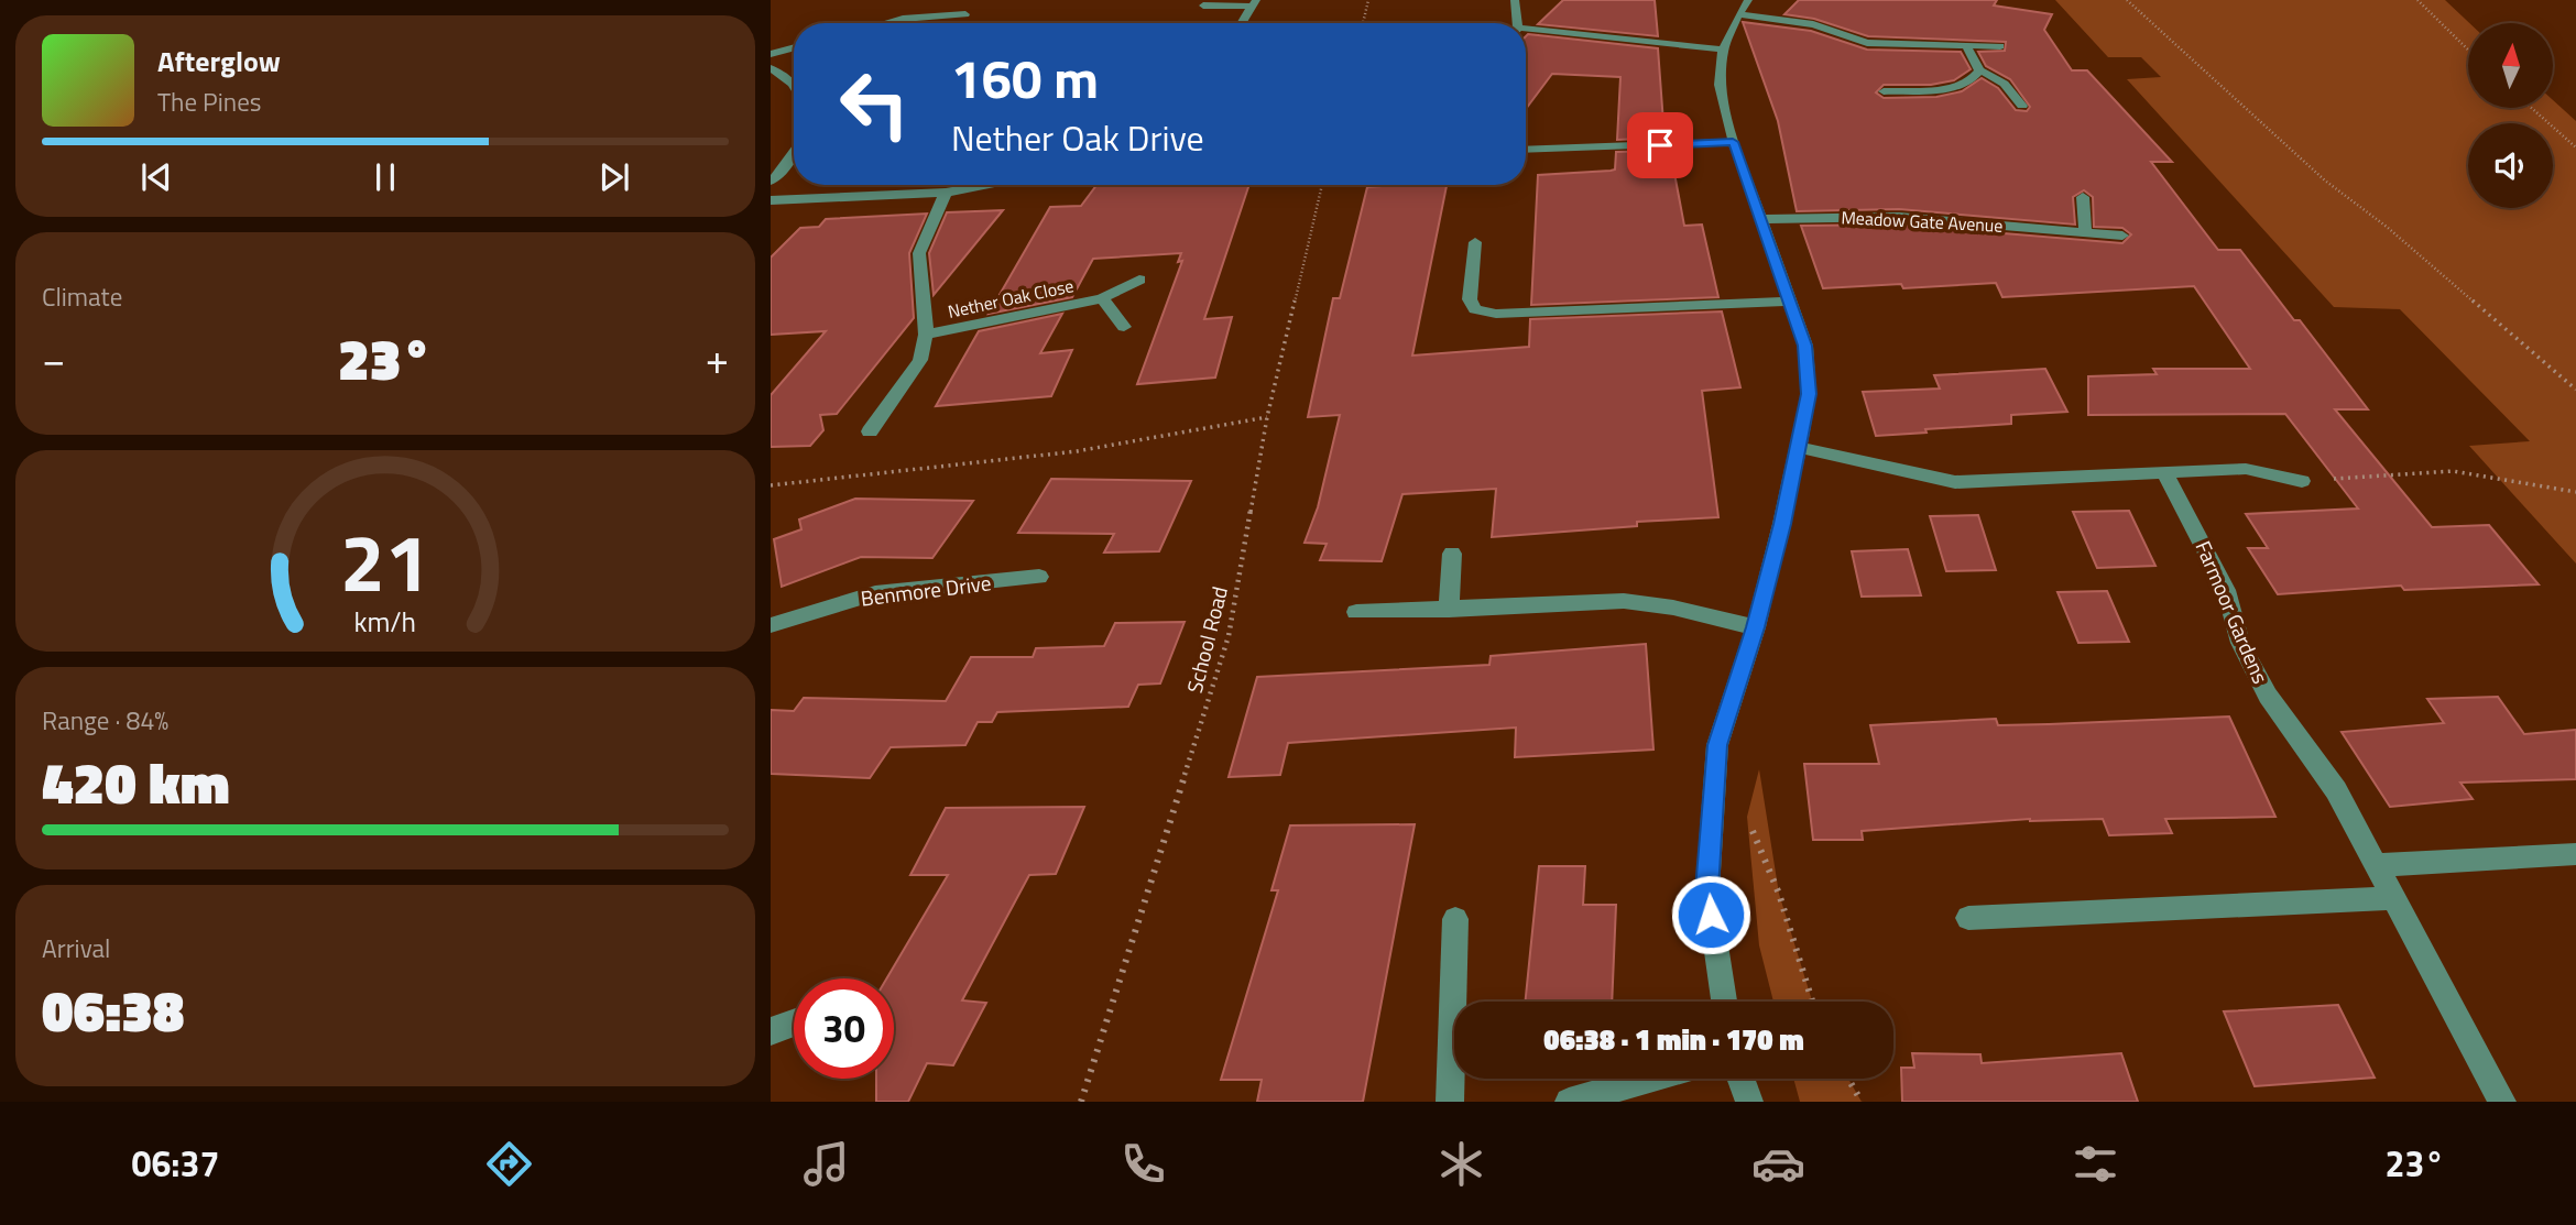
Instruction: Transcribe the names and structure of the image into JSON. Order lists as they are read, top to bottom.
{
  "streets": {
    "street": [
      "Meadow Gate Avenue",
      "Nether Oak Close",
      "Benmore Drive",
      "Farmoor Gardens"
    ],
    "path": ["School Road"]
  },
  "north": "top",
  "page": {
    "turn": ["160 m", "Nether Oak Drive"],
    "song": ["Afterglow", "The Pines"],
    "tile": [
      "Climate",
      ["Range · 84%", "420 km"],
      ["Arrival", "06:38"]
    ],
    "heat": ["−", "23°", "+"],
    "limit": "30",
    "trip": "06:38 · 1 min · 170 m",
    "tabs": ["06:37", "23°"],
    "gauge": ["21", "km/h"]
  }
}
